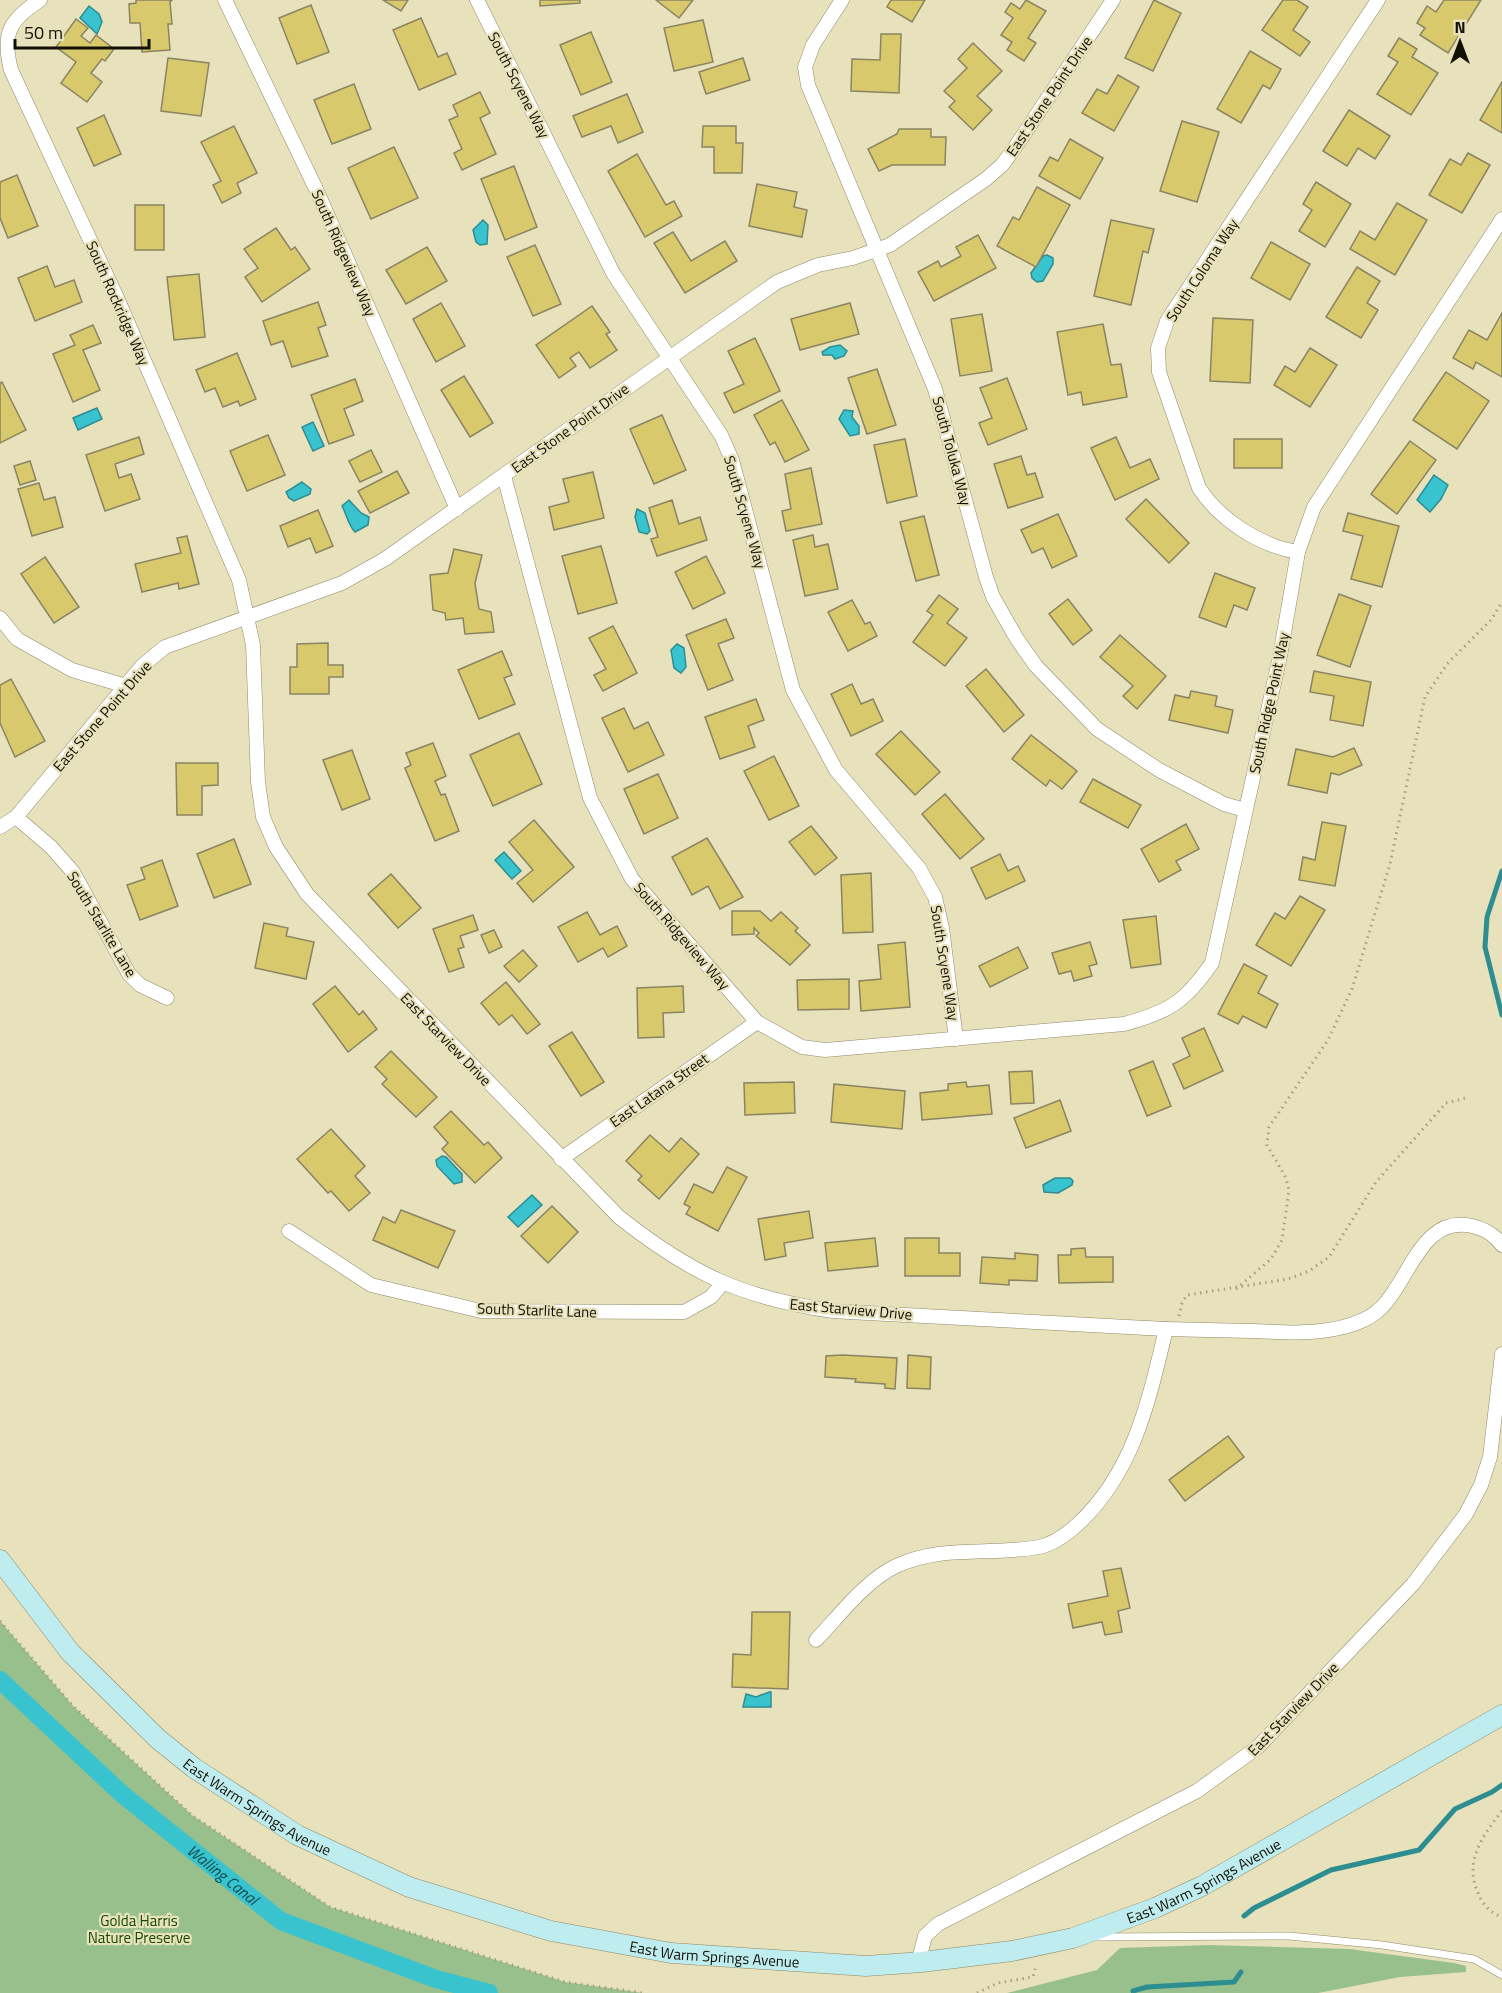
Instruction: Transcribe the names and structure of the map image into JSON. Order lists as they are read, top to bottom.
{
  "streets": {
    "street": [
      "South Scyene Way",
      "East Stone Point Drive",
      "South Ridgeview Way",
      "South Coloma Way",
      "South Rockridge Way",
      "South Toluka Way",
      "South Ridge Point Way",
      "South Starlite Lane",
      "East Starview Drive",
      "East Latana Street",
      "East Warm Springs Avenue"
    ]
  },
  "crossings": [
    ["South Scyene Way", "East Stone Point Drive"],
    ["South Scyene Way", "South Ridgeview Way"],
    ["South Scyene Way", "South Ridge Point Way"],
    ["East Stone Point Drive", "South Ridgeview Way"],
    ["East Stone Point Drive", "South Rockridge Way"],
    ["East Stone Point Drive", "South Toluka Way"],
    ["East Stone Point Drive", "South Starlite Lane"],
    ["East Stone Point Drive", "East Starview Drive"],
    ["South Ridgeview Way", "South Ridge Point Way"],
    ["South Ridgeview Way", "East Latana Street"],
    ["South Coloma Way", "South Ridge Point Way"],
    ["South Rockridge Way", "East Starview Drive"],
    ["South Toluka Way", "South Ridge Point Way"],
    ["South Starlite Lane", "East Starview Drive"],
    ["East Starview Drive", "East Latana Street"],
    ["East Starview Drive", "East Warm Springs Avenue"]
  ],
  "water": ["Walling Canal"],
  "parks": ["Golda Harris Nature Preserve"],
  "scale_bar": "50 m",
  "north": "top"
}
